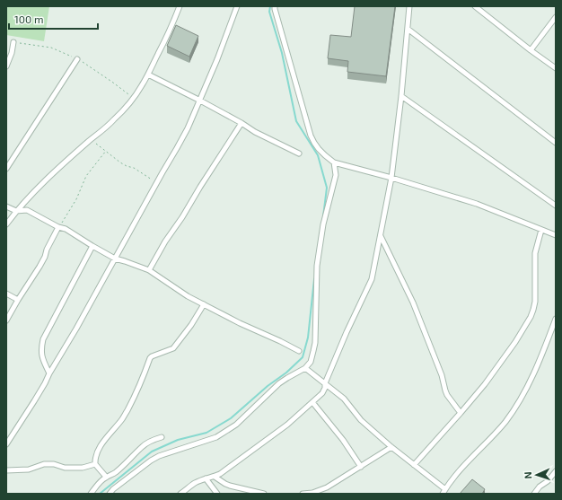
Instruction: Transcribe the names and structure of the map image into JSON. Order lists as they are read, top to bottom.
{
  "scale_bar": "100 m",
  "north": "left"
}
